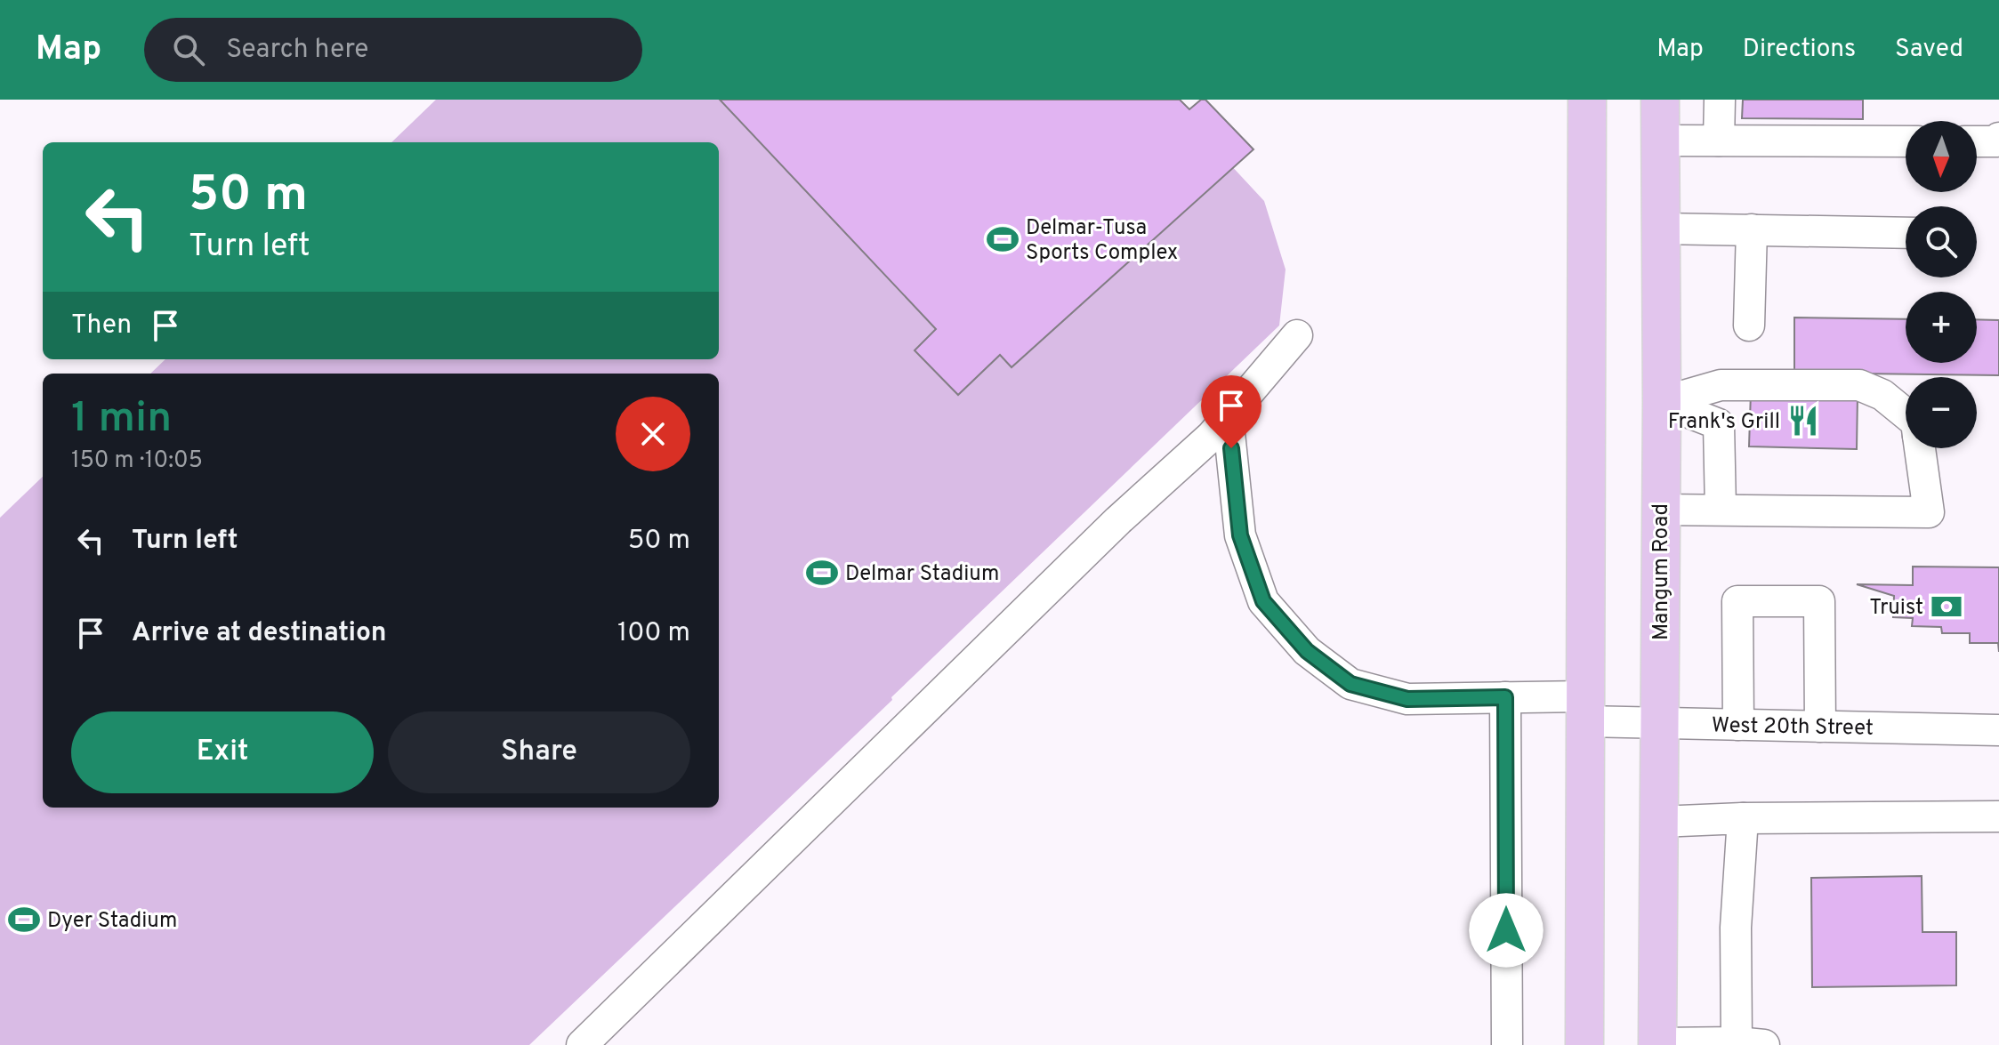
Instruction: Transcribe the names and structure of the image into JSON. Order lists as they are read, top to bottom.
{
  "streets": {
    "main road": ["Mangum Road"],
    "street": ["West 20th Street"]
  },
  "crossings": [
    ["Mangum Road", "West 20th Street"]
  ],
  "places": {
    "sports": ["Delmar-Tusa Sports Complex", "Delmar Stadium", "Dyer Stadium"],
    "restaurant": ["Frank's Grill"],
    "bank": ["Truist"]
  },
  "north": "bottom",
  "page": {
    "header": "Map",
    "search": "Search here",
    "nav": ["Map", "Directions", "Saved"],
    "map_buttons": ["+", "−"],
    "turn": ["50 m", "Turn left"],
    "then": "Then",
    "heading": ["1 min", "150 m · 10:05"],
    "list": [
      {
        "name": "Turn left",
        "value": "50 m"
      },
      {
        "name": "Arrive at destination",
        "value": "100 m"
      }
    ],
    "buttons": ["Exit", "Share"]
  }
}
